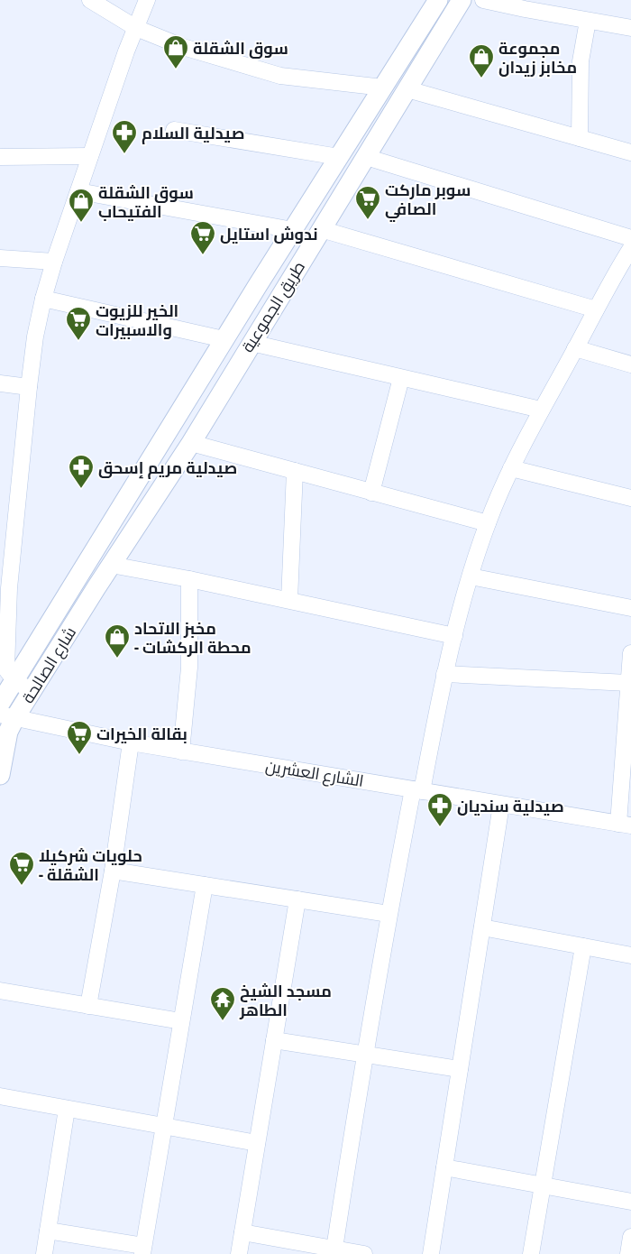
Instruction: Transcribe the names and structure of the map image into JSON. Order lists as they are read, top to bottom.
{
  "streets": {
    "main road": ["طريق الجموعية", "شارع الصالحة"],
    "street": ["الشارع العشرين"]
  },
  "crossings": [
    ["طريق الجموعية", "شارع الصالحة"],
    ["شارع الصالحة", "الشارع العشرين"]
  ],
  "places": {
    "shop": [
      "سوق الشقلة",
      "مجموعة مخابز زيدان",
      "سوق الشقلة الفتيحاب",
      "مخبز الاتحاد - محطة الركشات"
    ],
    "pharmacy": ["صيدلية السلام", "صيدلية مريم إسحق", "صيدلية سنديان"],
    "supermarket": [
      "سوبر ماركت الصافي",
      "ندوش استايل",
      "الخير للزيوت والاسبيرات",
      "بقالة الخيرات",
      "حلويات شركيلا - الشقلة"
    ],
    "temple": ["مسجد الشيخ الطاهر"]
  }
}
